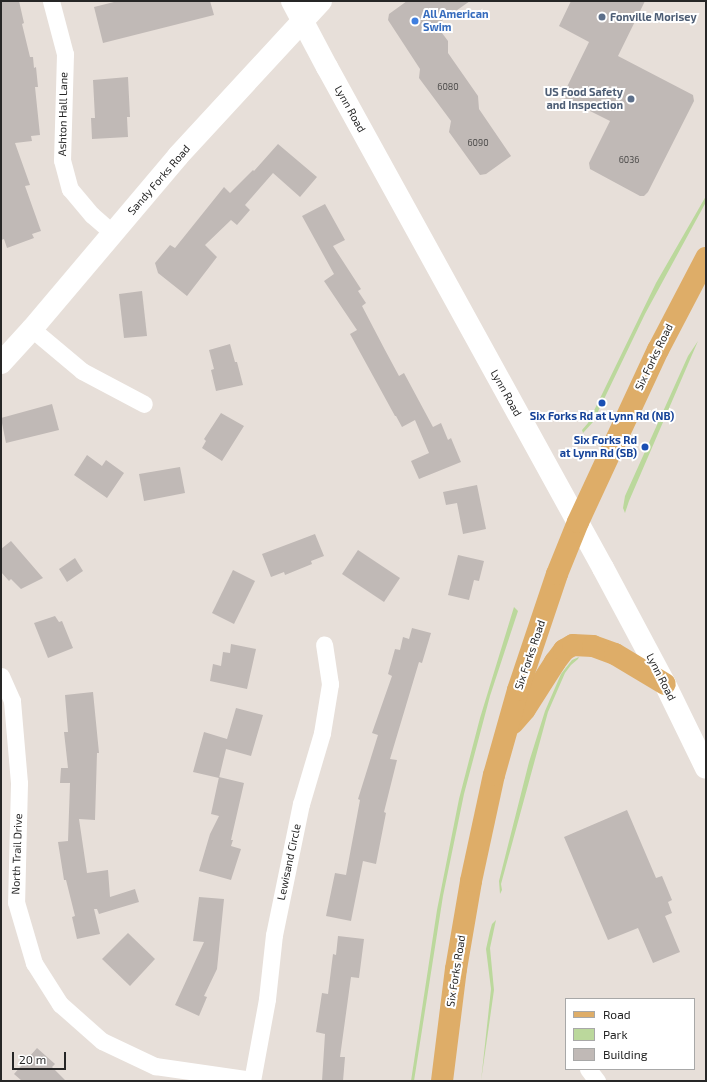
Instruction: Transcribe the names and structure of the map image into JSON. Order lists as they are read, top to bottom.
{
  "streets": {
    "main road": ["Lynn Road", "Sandy Forks Road", "Six Forks Road"],
    "street": ["Ashton Hall Lane", "North Trail Drive", "Lewisand Circle"]
  },
  "crossings": [
    ["Lynn Road", "Sandy Forks Road"],
    ["Lynn Road", "Six Forks Road"],
    ["Ashton Hall Lane", "Sandy Forks Road"],
    ["North Trail Drive", "Lewisand Circle"]
  ],
  "places": [
    "Fonville Morisey",
    "All American Swim",
    "US Food Safety and Inspection",
    "Six Forks Rd at Lynn Rd (NB)",
    "Six Forks Rd at Lynn Rd (SB)"
  ],
  "house_numbers": ["6080", "6090", "6036"],
  "legend": ["Road", "Park", "Building"],
  "scale_bar": "20 m"
}
